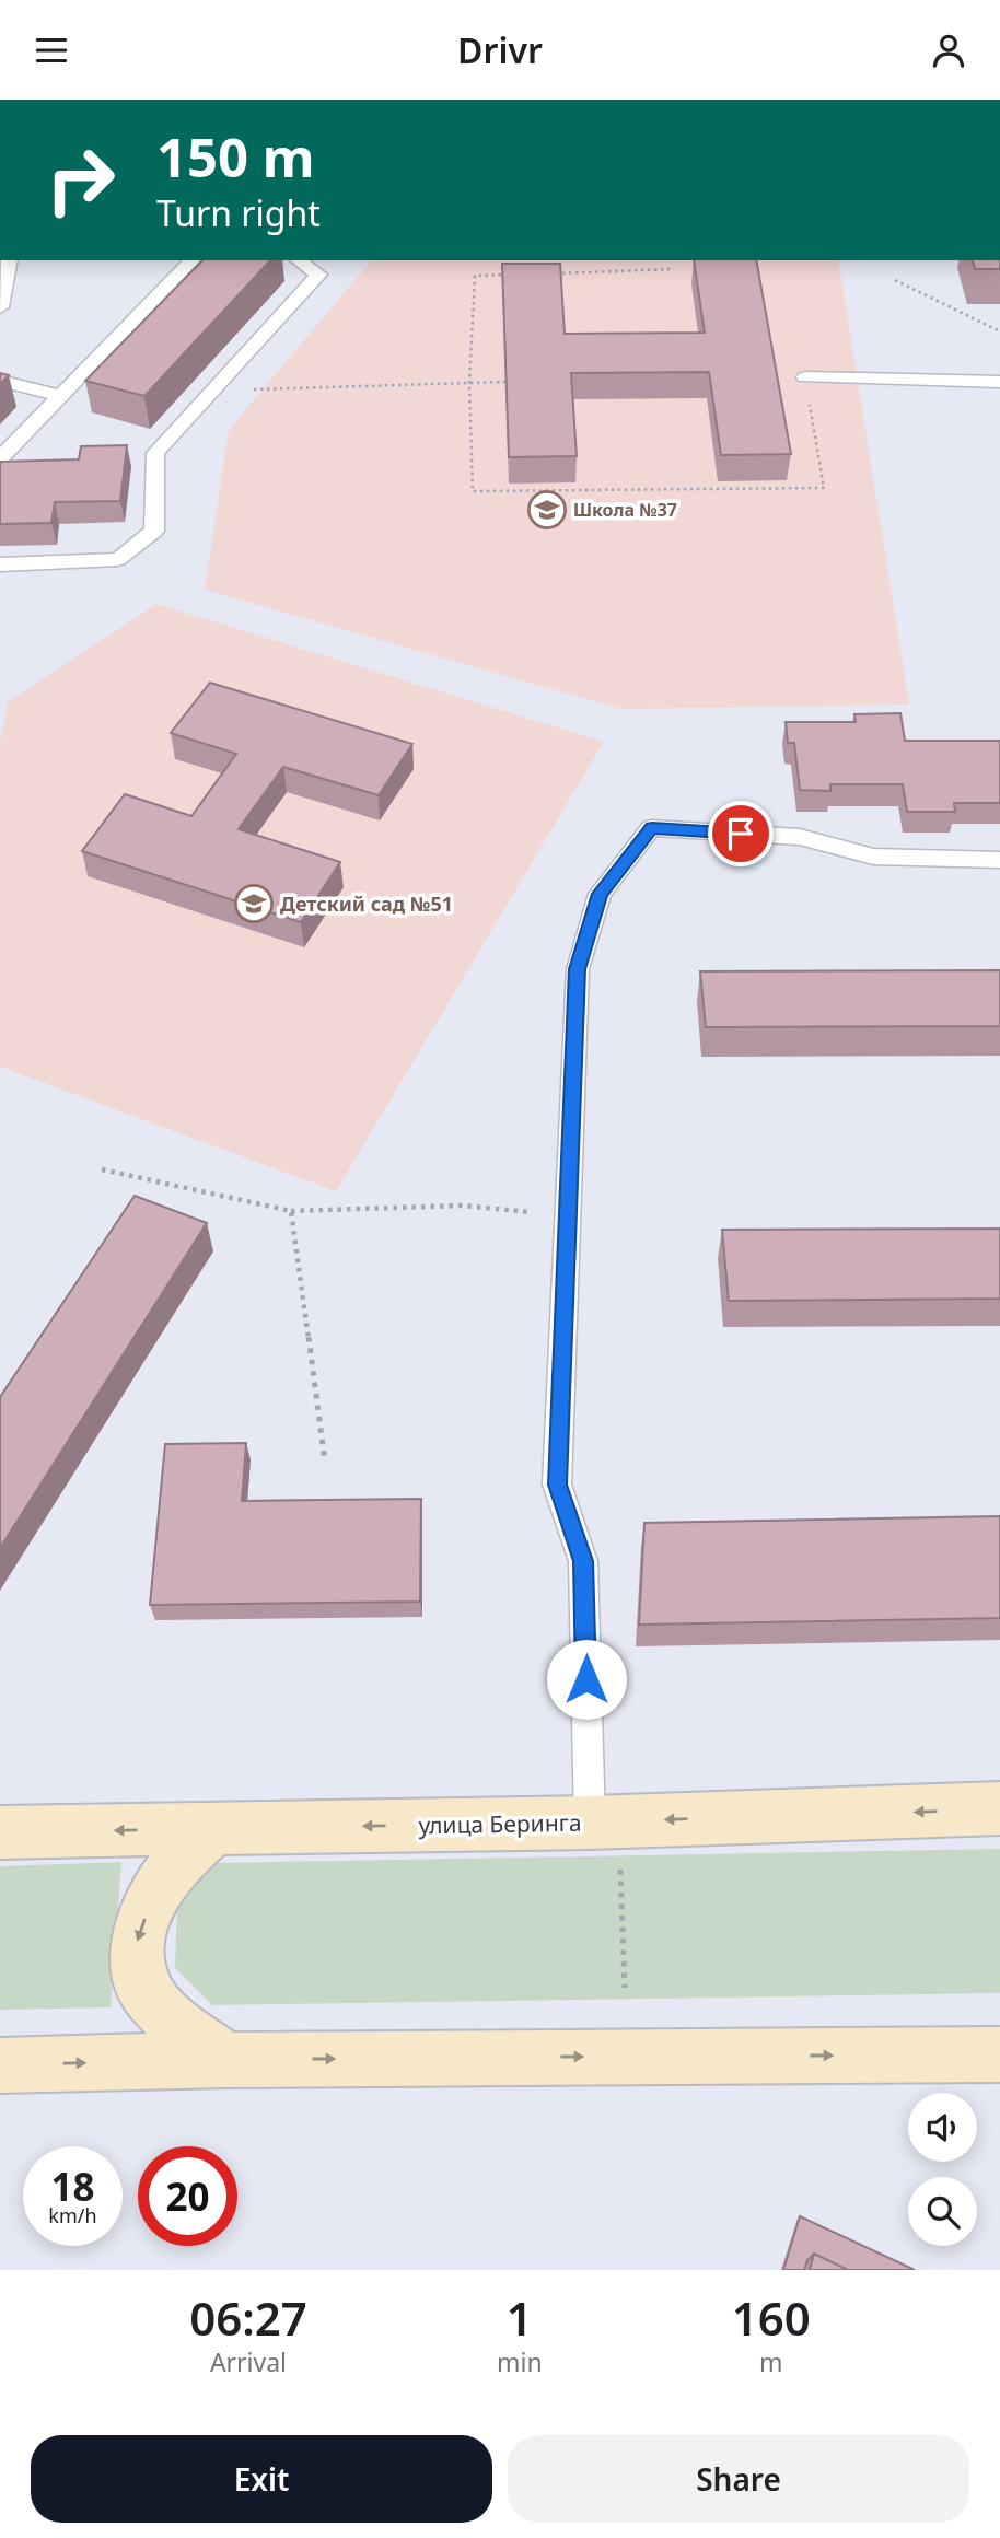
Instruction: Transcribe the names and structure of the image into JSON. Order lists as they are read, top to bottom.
{
  "streets": {
    "street": ["улица Беринга"]
  },
  "places": {
    "school or university": ["Школа №37", "Детский сад №51"]
  },
  "page": {
    "header": "Drivr",
    "turn": ["150 m", "Turn right"],
    "speed": "18 km/h",
    "limit": "20",
    "eta": [
      "06:27",
      "Arrival",
      "1",
      "min",
      "160",
      "m"
    ],
    "buttons": ["Exit", "Share"]
  }
}
